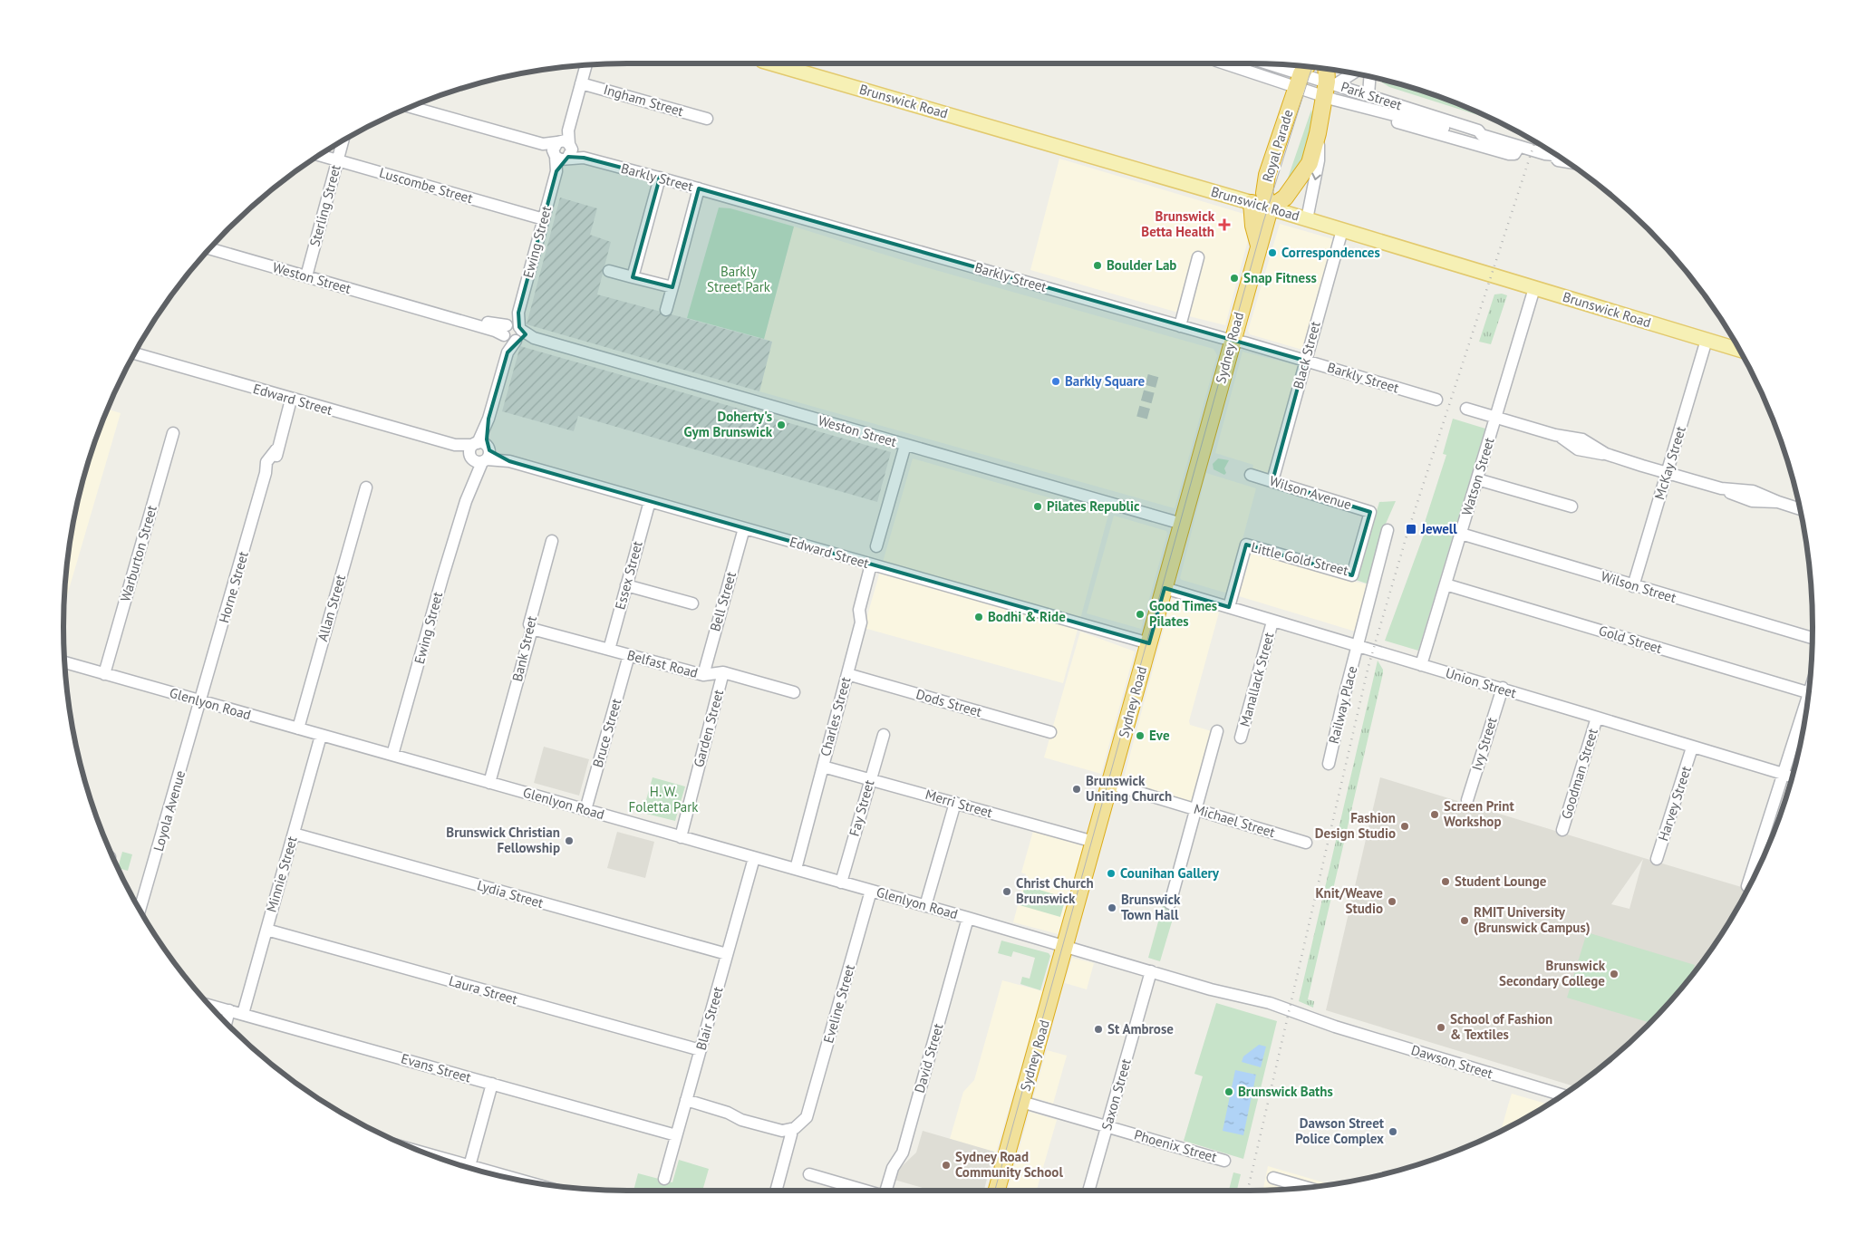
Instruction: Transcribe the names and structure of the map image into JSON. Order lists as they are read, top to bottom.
{
  "streets": {
    "highway": ["Royal Parade", "Sydney Road"],
    "main road": ["Brunswick Road"],
    "street": [
      "Park Street",
      "Ingham Street",
      "Barkly Street",
      "Luscombe Street",
      "Sterling Street",
      "Ewing Street",
      "Weston Street",
      "Black Street",
      "Edward Street",
      "McKay Street",
      "Watson Street",
      "Wilson Avenue",
      "Warburton Street",
      "Little Gold Street",
      "Essex Street",
      "Horne Street",
      "Wilson Street",
      "Bell Street",
      "Allan Street",
      "Gold Street",
      "Bank Street",
      "Belfast Road",
      "Manallack Street",
      "Union Street",
      "Dods Street",
      "Glenlyon Road",
      "Railway Place",
      "Charles Street",
      "Garden Street",
      "Bruce Street",
      "Ivy Street",
      "Goodman Street",
      "Merri Street",
      "Harvey Street",
      "Fay Street",
      "Loyola Avenue",
      "Michael Street",
      "Minnie Street",
      "Lydia Street",
      "Laura Street",
      "Eveline Street",
      "Blair Street",
      "David Street",
      "Dawson Street",
      "Evans Street",
      "Saxon Street",
      "Phoenix Street"
    ]
  },
  "crossings": [
    ["Park Street", "Royal Parade"],
    ["Brunswick Road", "Royal Parade"],
    ["Brunswick Road", "Sydney Road"],
    ["Brunswick Road", "Black Street"],
    ["Brunswick Road", "McKay Street"],
    ["Brunswick Road", "Watson Street"],
    ["Royal Parade", "Sydney Road"],
    ["Barkly Street", "Ewing Street"],
    ["Barkly Street", "Sydney Road"],
    ["Barkly Street", "Black Street"],
    ["Luscombe Street", "Sterling Street"],
    ["Luscombe Street", "Ewing Street"],
    ["Sterling Street", "Weston Street"],
    ["Ewing Street", "Weston Street"],
    ["Ewing Street", "Edward Street"],
    ["Ewing Street", "Glenlyon Road"],
    ["Weston Street", "Sydney Road"],
    ["Sydney Road", "Edward Street"],
    ["Sydney Road", "Union Street"],
    ["Sydney Road", "Glenlyon Road"],
    ["Sydney Road", "Merri Street"],
    ["Sydney Road", "Michael Street"],
    ["Sydney Road", "Dawson Street"],
    ["Sydney Road", "Phoenix Street"],
    ["Black Street", "Wilson Avenue"],
    ["Edward Street", "Essex Street"],
    ["Edward Street", "Horne Street"],
    ["Edward Street", "Bell Street"],
    ["Edward Street", "Charles Street"],
    ["McKay Street", "Wilson Street"],
    ["Watson Street", "Wilson Street"],
    ["Watson Street", "Gold Street"],
    ["Watson Street", "Union Street"],
    ["Wilson Avenue", "Little Gold Street"],
    ["Warburton Street", "Glenlyon Road"],
    ["Little Gold Street", "Union Street"],
    ["Essex Street", "Belfast Road"],
    ["Horne Street", "Glenlyon Road"],
    ["Horne Street", "Loyola Avenue"],
    ["Bell Street", "Belfast Road"],
    ["Allan Street", "Glenlyon Road"],
    ["Bank Street", "Belfast Road"],
    ["Bank Street", "Glenlyon Road"],
    ["Belfast Road", "Garden Street"],
    ["Belfast Road", "Bruce Street"],
    ["Manallack Street", "Union Street"],
    ["Union Street", "Railway Place"],
    ["Union Street", "Ivy Street"],
    ["Union Street", "Goodman Street"],
    ["Union Street", "Harvey Street"],
    ["Dods Street", "Charles Street"],
    ["Glenlyon Road", "Charles Street"],
    ["Glenlyon Road", "Garden Street"],
    ["Glenlyon Road", "Bruce Street"],
    ["Glenlyon Road", "Fay Street"],
    ["Glenlyon Road", "Loyola Avenue"],
    ["Glenlyon Road", "Minnie Street"],
    ["Glenlyon Road", "Eveline Street"],
    ["Glenlyon Road", "Blair Street"],
    ["Glenlyon Road", "David Street"],
    ["Glenlyon Road", "Dawson Street"],
    ["Charles Street", "Merri Street"],
    ["Merri Street", "Fay Street"],
    ["Minnie Street", "Lydia Street"],
    ["Minnie Street", "Laura Street"],
    ["Minnie Street", "Evans Street"],
    ["Lydia Street", "Blair Street"],
    ["Laura Street", "Blair Street"],
    ["Blair Street", "Evans Street"],
    ["Dawson Street", "Saxon Street"],
    ["Saxon Street", "Phoenix Street"]
  ],
  "parks": ["Barkly Street Park", "H. W. Foletta Park"],
  "places": {
    "health": ["Brunswick Betta Health"],
    "other": [
      "Correspondences",
      "Boulder Lab",
      "Snap Fitness",
      "Barkly Square",
      "Doherty's Gym Brunswick",
      "Pilates Republic",
      "Good Times Pilates",
      "Bodhi & Ride",
      "Eve",
      "Brunswick Uniting Church",
      "Screen Print Workshop",
      "Fashion Design Studio",
      "Brunswick Christian Fellowship",
      "Counihan Gallery",
      "Student Lounge",
      "Christ Church Brunswick",
      "Knit/Weave Studio",
      "Brunswick Town Hall",
      "RMIT University (Brunswick Campus)",
      "Brunswick Secondary College",
      "School of Fashion & Textiles",
      "St Ambrose",
      "Brunswick Baths",
      "Dawson Street Police Complex",
      "Sydney Road Community School"
    ],
    "transit": ["Jewell"]
  }
}
